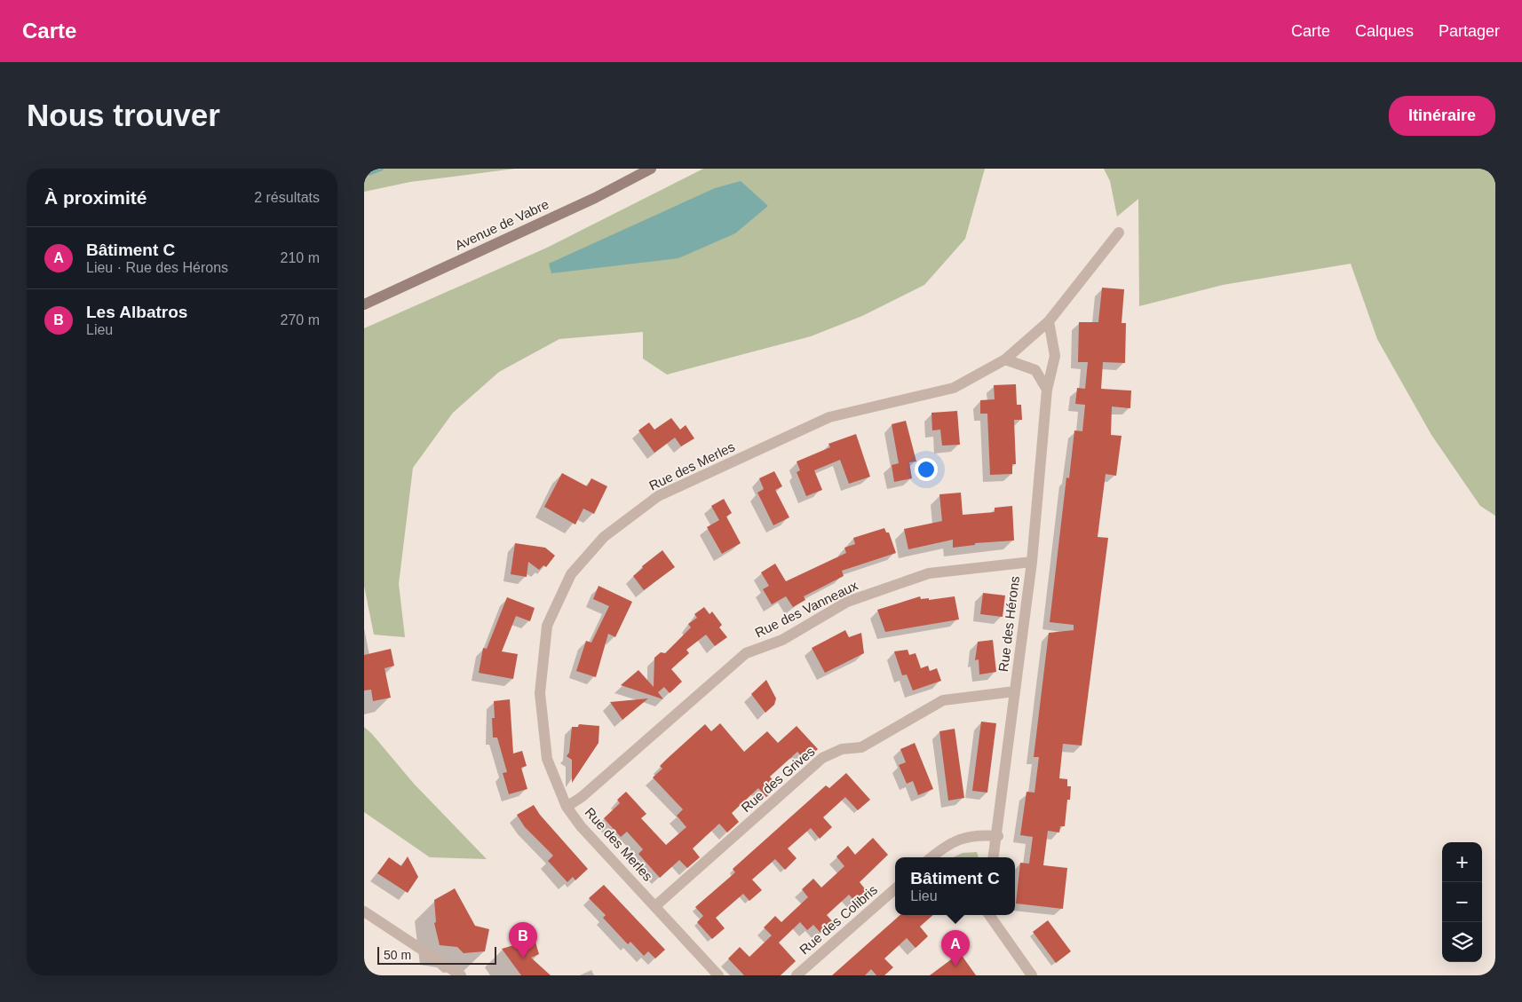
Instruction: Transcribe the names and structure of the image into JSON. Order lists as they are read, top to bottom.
{
  "streets": {
    "main road": ["Avenue de Vabre"],
    "street": [
      "Rue des Merles",
      "Rue des Vanneaux",
      "Rue des Hérons",
      "Rue des Grives",
      "Rue des Colibris"
    ]
  },
  "crossings": [
    ["Rue des Merles", "Rue des Vanneaux"],
    ["Rue des Merles", "Rue des Grives"],
    ["Rue des Vanneaux", "Rue des Hérons"],
    ["Rue des Hérons", "Rue des Grives"]
  ],
  "scale_bar": "50 m",
  "page": {
    "header": "Carte",
    "nav": ["Carte", "Calques", "Partager"],
    "buttons": "Itinéraire",
    "title": "Nous trouver",
    "heading": ["À proximité", "2 résultats"],
    "list": [
      {
        "mark": "A",
        "name": "Bâtiment C",
        "note": "Lieu · Rue des Hérons",
        "value": "210 m"
      },
      {
        "mark": "B",
        "name": "Les Albatros",
        "note": "Lieu",
        "value": "270 m"
      }
    ],
    "map_buttons": ["+", "−"],
    "popup": ["Bâtiment C", "Lieu"],
    "pins": ["B", "A"],
    "scale": "50 m"
  }
}
